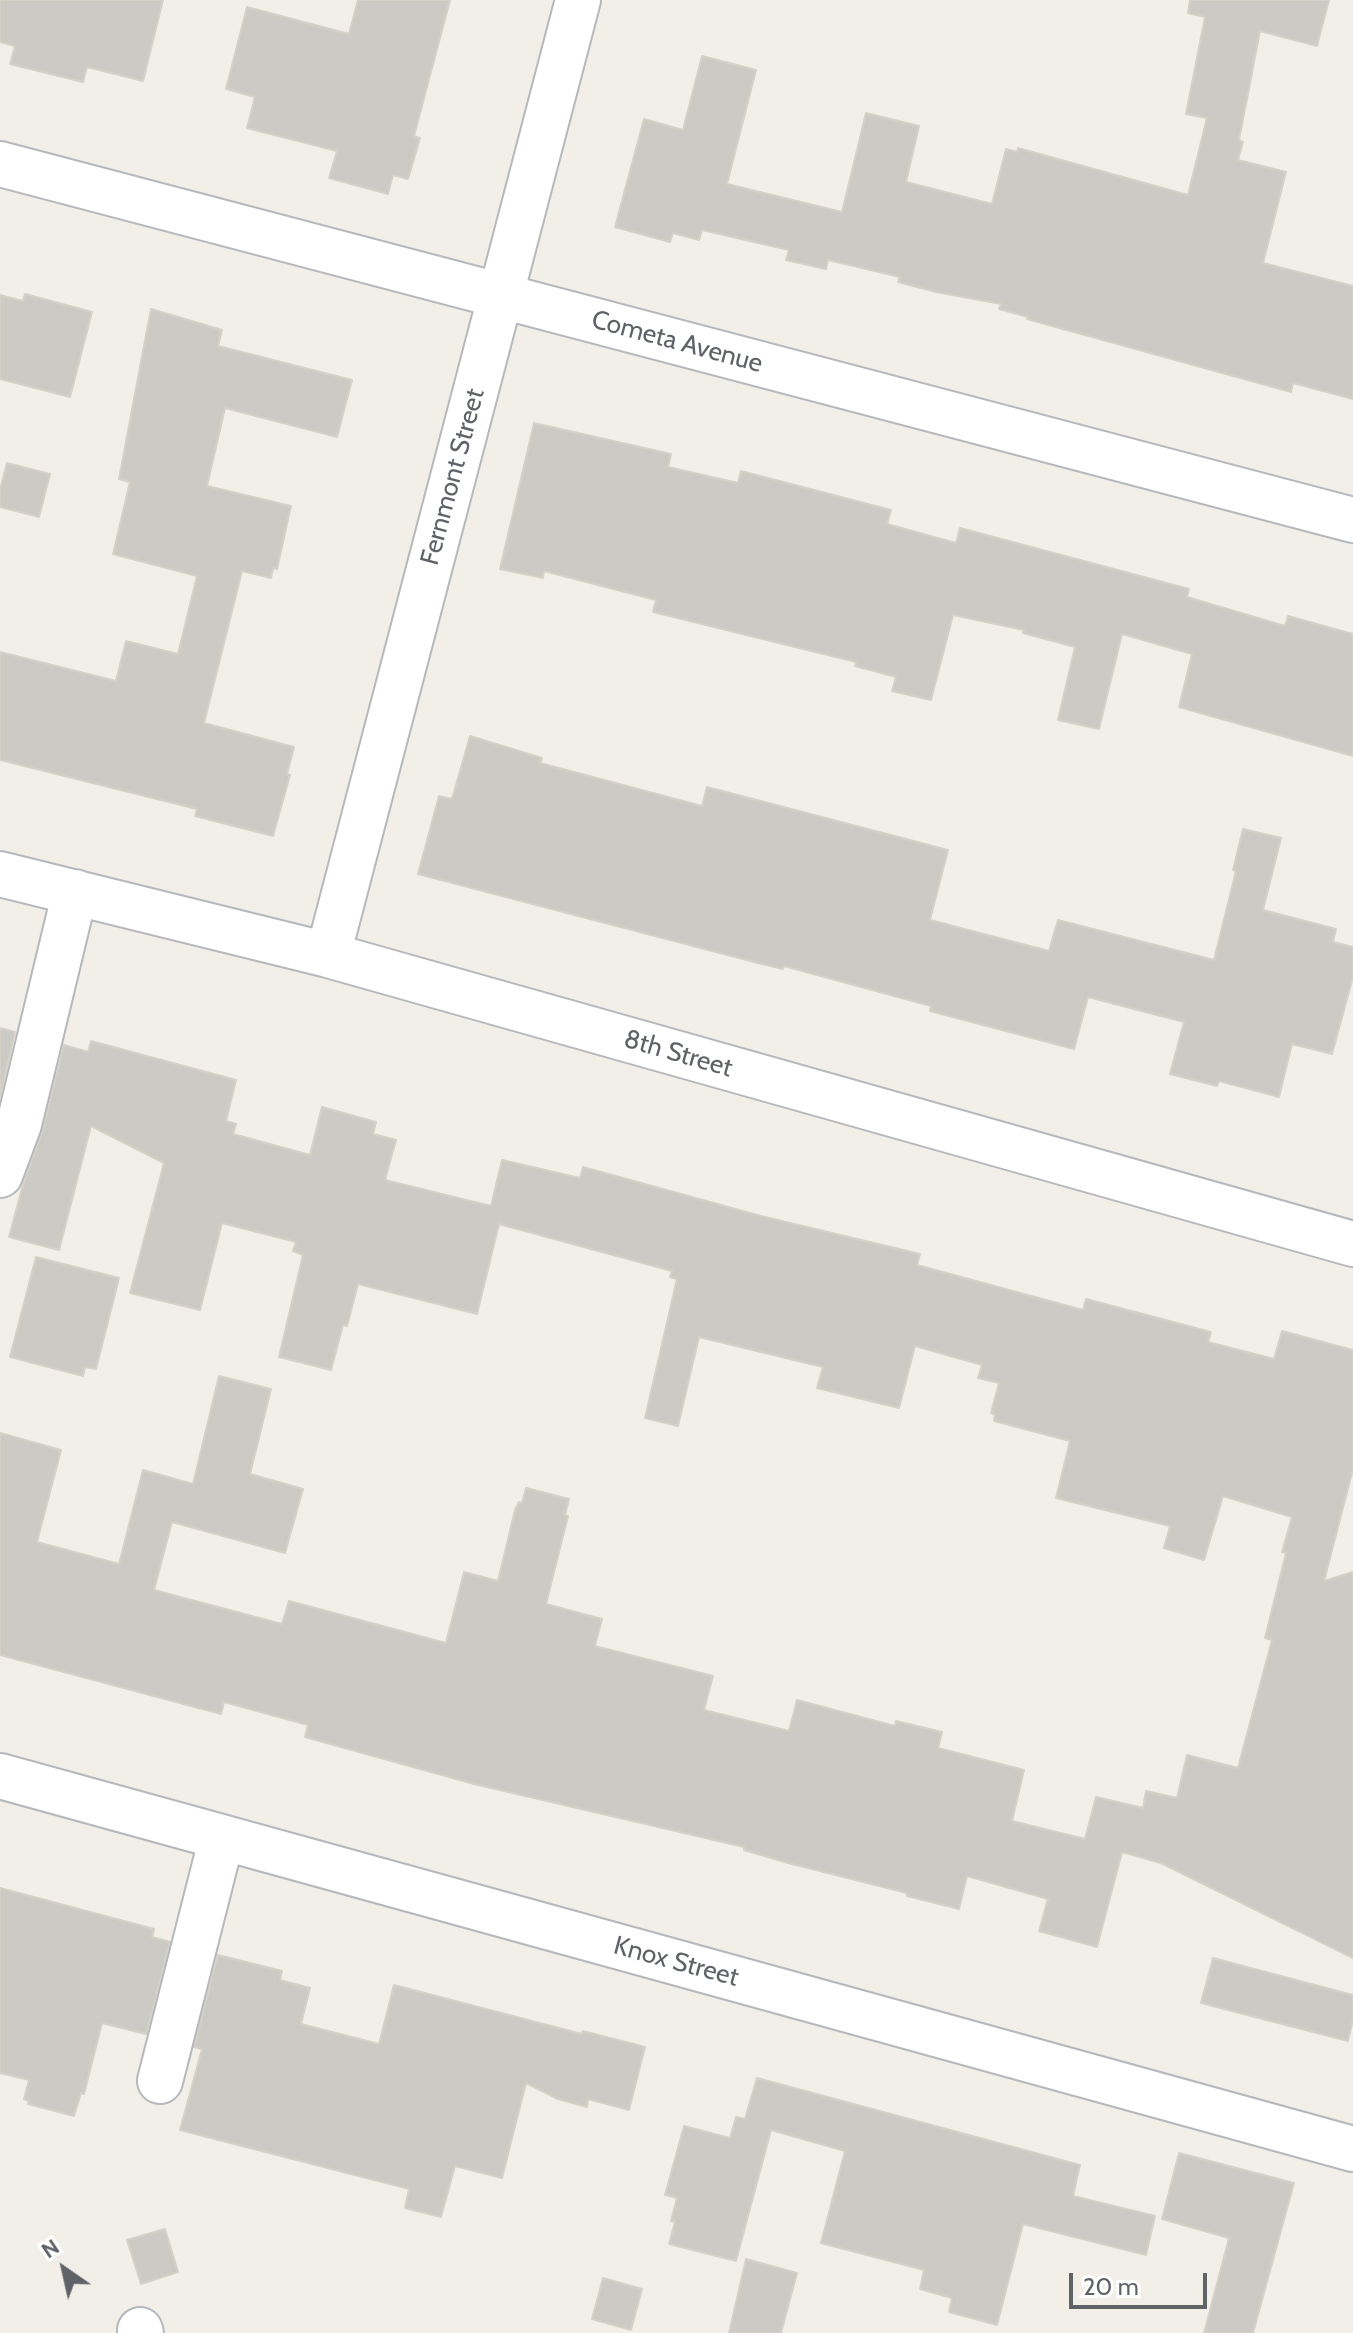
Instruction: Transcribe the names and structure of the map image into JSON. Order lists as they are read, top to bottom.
{
  "streets": {
    "street": [
      "Cometa Avenue",
      "Fernmont Street",
      "8th Street",
      "Knox Street"
    ]
  },
  "crossings": [
    ["Cometa Avenue", "Fernmont Street"],
    ["Fernmont Street", "8th Street"]
  ],
  "scale_bar": "20 m",
  "north": "top left"
}
